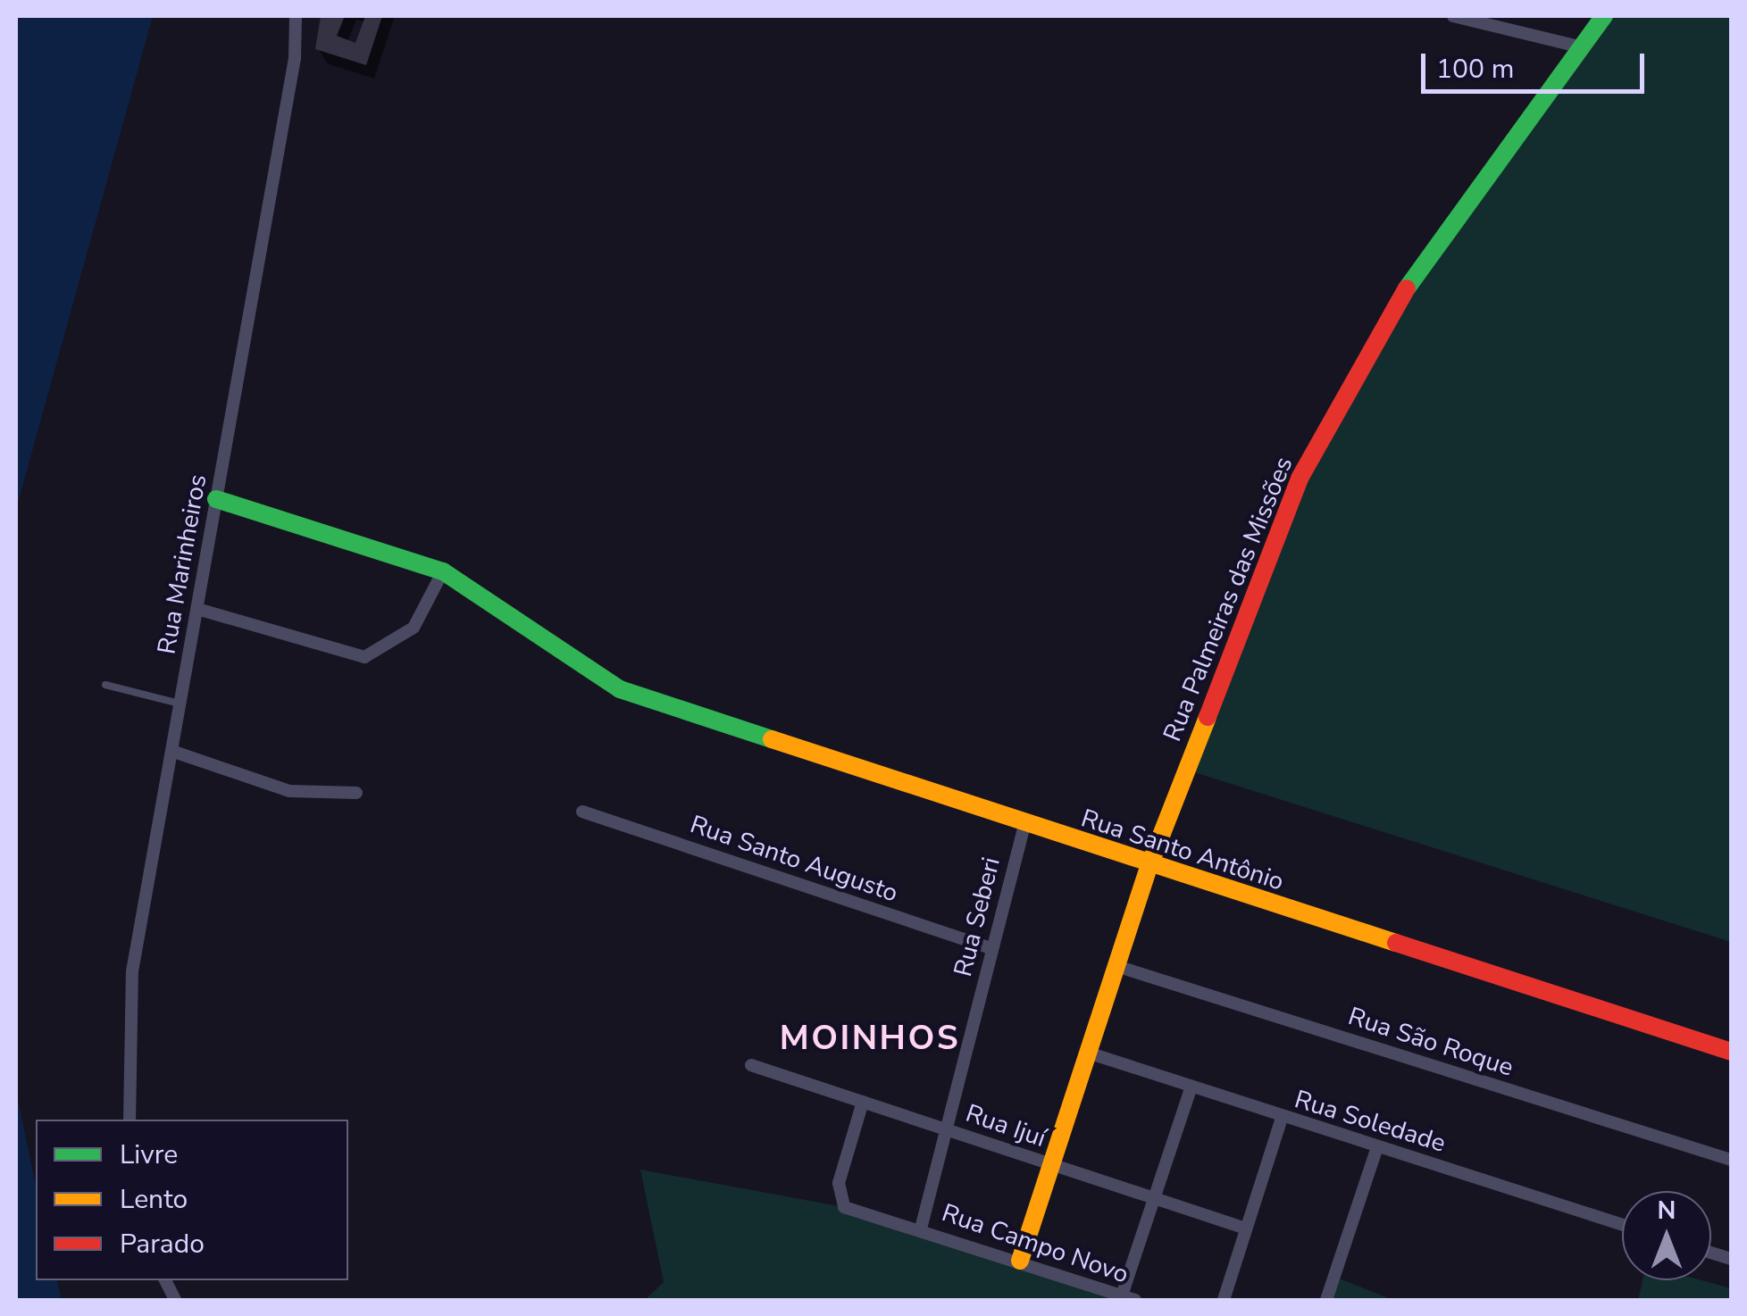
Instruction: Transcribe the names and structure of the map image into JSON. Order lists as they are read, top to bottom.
{
  "streets": {
    "street": [
      "Rua Marinheiros",
      "Rua Palmeiras das Missões",
      "Rua Santo Antônio",
      "Rua Santo Augusto",
      "Rua Seberi",
      "Rua São Roque",
      "Rua Soledade",
      "Rua Ijuí",
      "Rua Campo Novo"
    ]
  },
  "crossings": [
    ["Rua Marinheiros", "Rua Santo Antônio"],
    ["Rua Palmeiras das Missões", "Rua Santo Antônio"],
    ["Rua Palmeiras das Missões", "Rua São Roque"],
    ["Rua Palmeiras das Missões", "Rua Soledade"],
    ["Rua Palmeiras das Missões", "Rua Ijuí"],
    ["Rua Palmeiras das Missões", "Rua Campo Novo"],
    ["Rua Santo Antônio", "Rua Seberi"],
    ["Rua Santo Augusto", "Rua Seberi"],
    ["Rua Seberi", "Rua Ijuí"],
    ["Rua Seberi", "Rua Campo Novo"],
    ["Rua Ijuí", "Rua Campo Novo"]
  ],
  "districts": ["MOINHOS"],
  "legend": ["Livre", "Lento", "Parado"],
  "scale_bar": "100 m",
  "north": "top"
}
